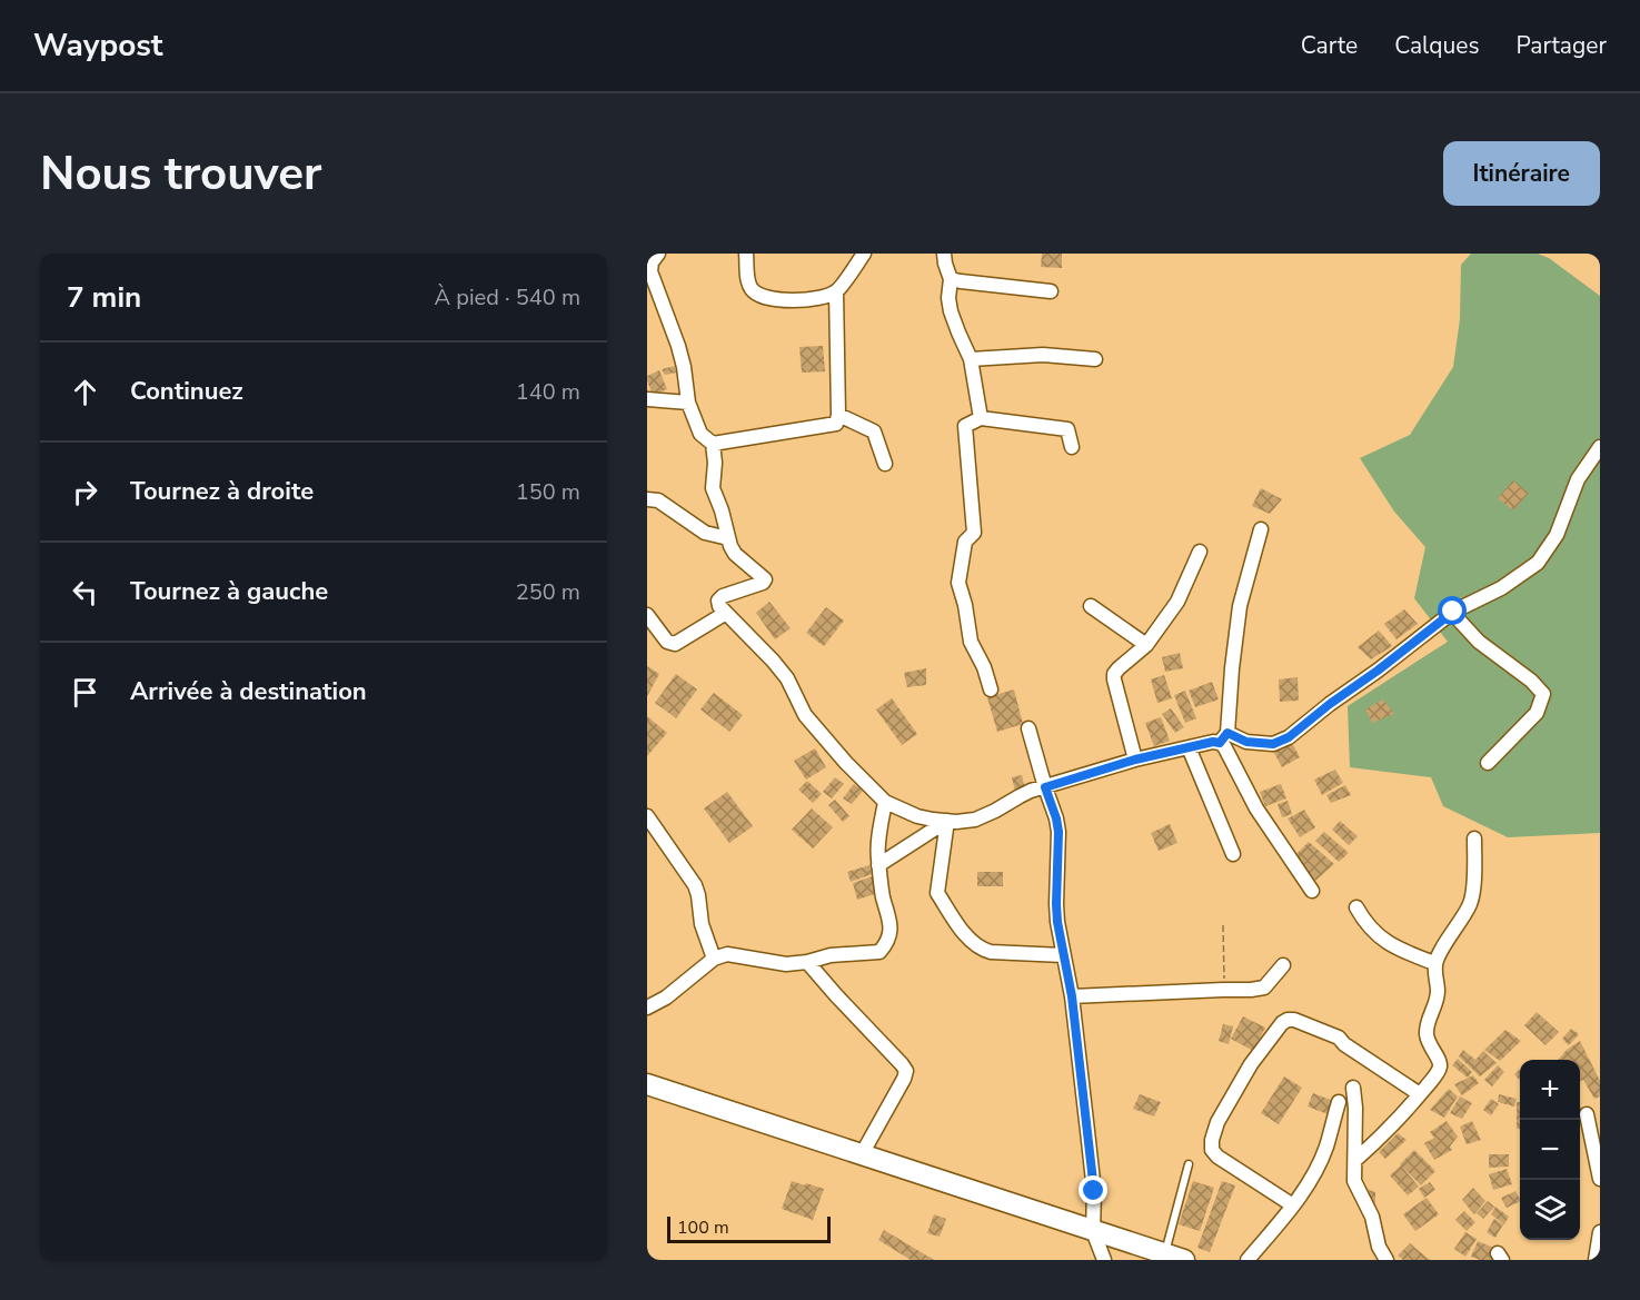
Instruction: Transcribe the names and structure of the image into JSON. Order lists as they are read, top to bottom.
{
  "scale_bar": "100 m",
  "page": {
    "header": "Waypost",
    "nav": ["Carte", "Calques", "Partager"],
    "buttons": "Itinéraire",
    "title": "Nous trouver",
    "heading": ["7 min", "À pied · 540 m"],
    "list": [
      ["Continuez", "140 m"],
      ["Tournez à droite", "150 m"],
      ["Tournez à gauche", "250 m"],
      "Arrivée à destination"
    ],
    "map_buttons": ["+", "−"],
    "scale": "100 m"
  }
}
